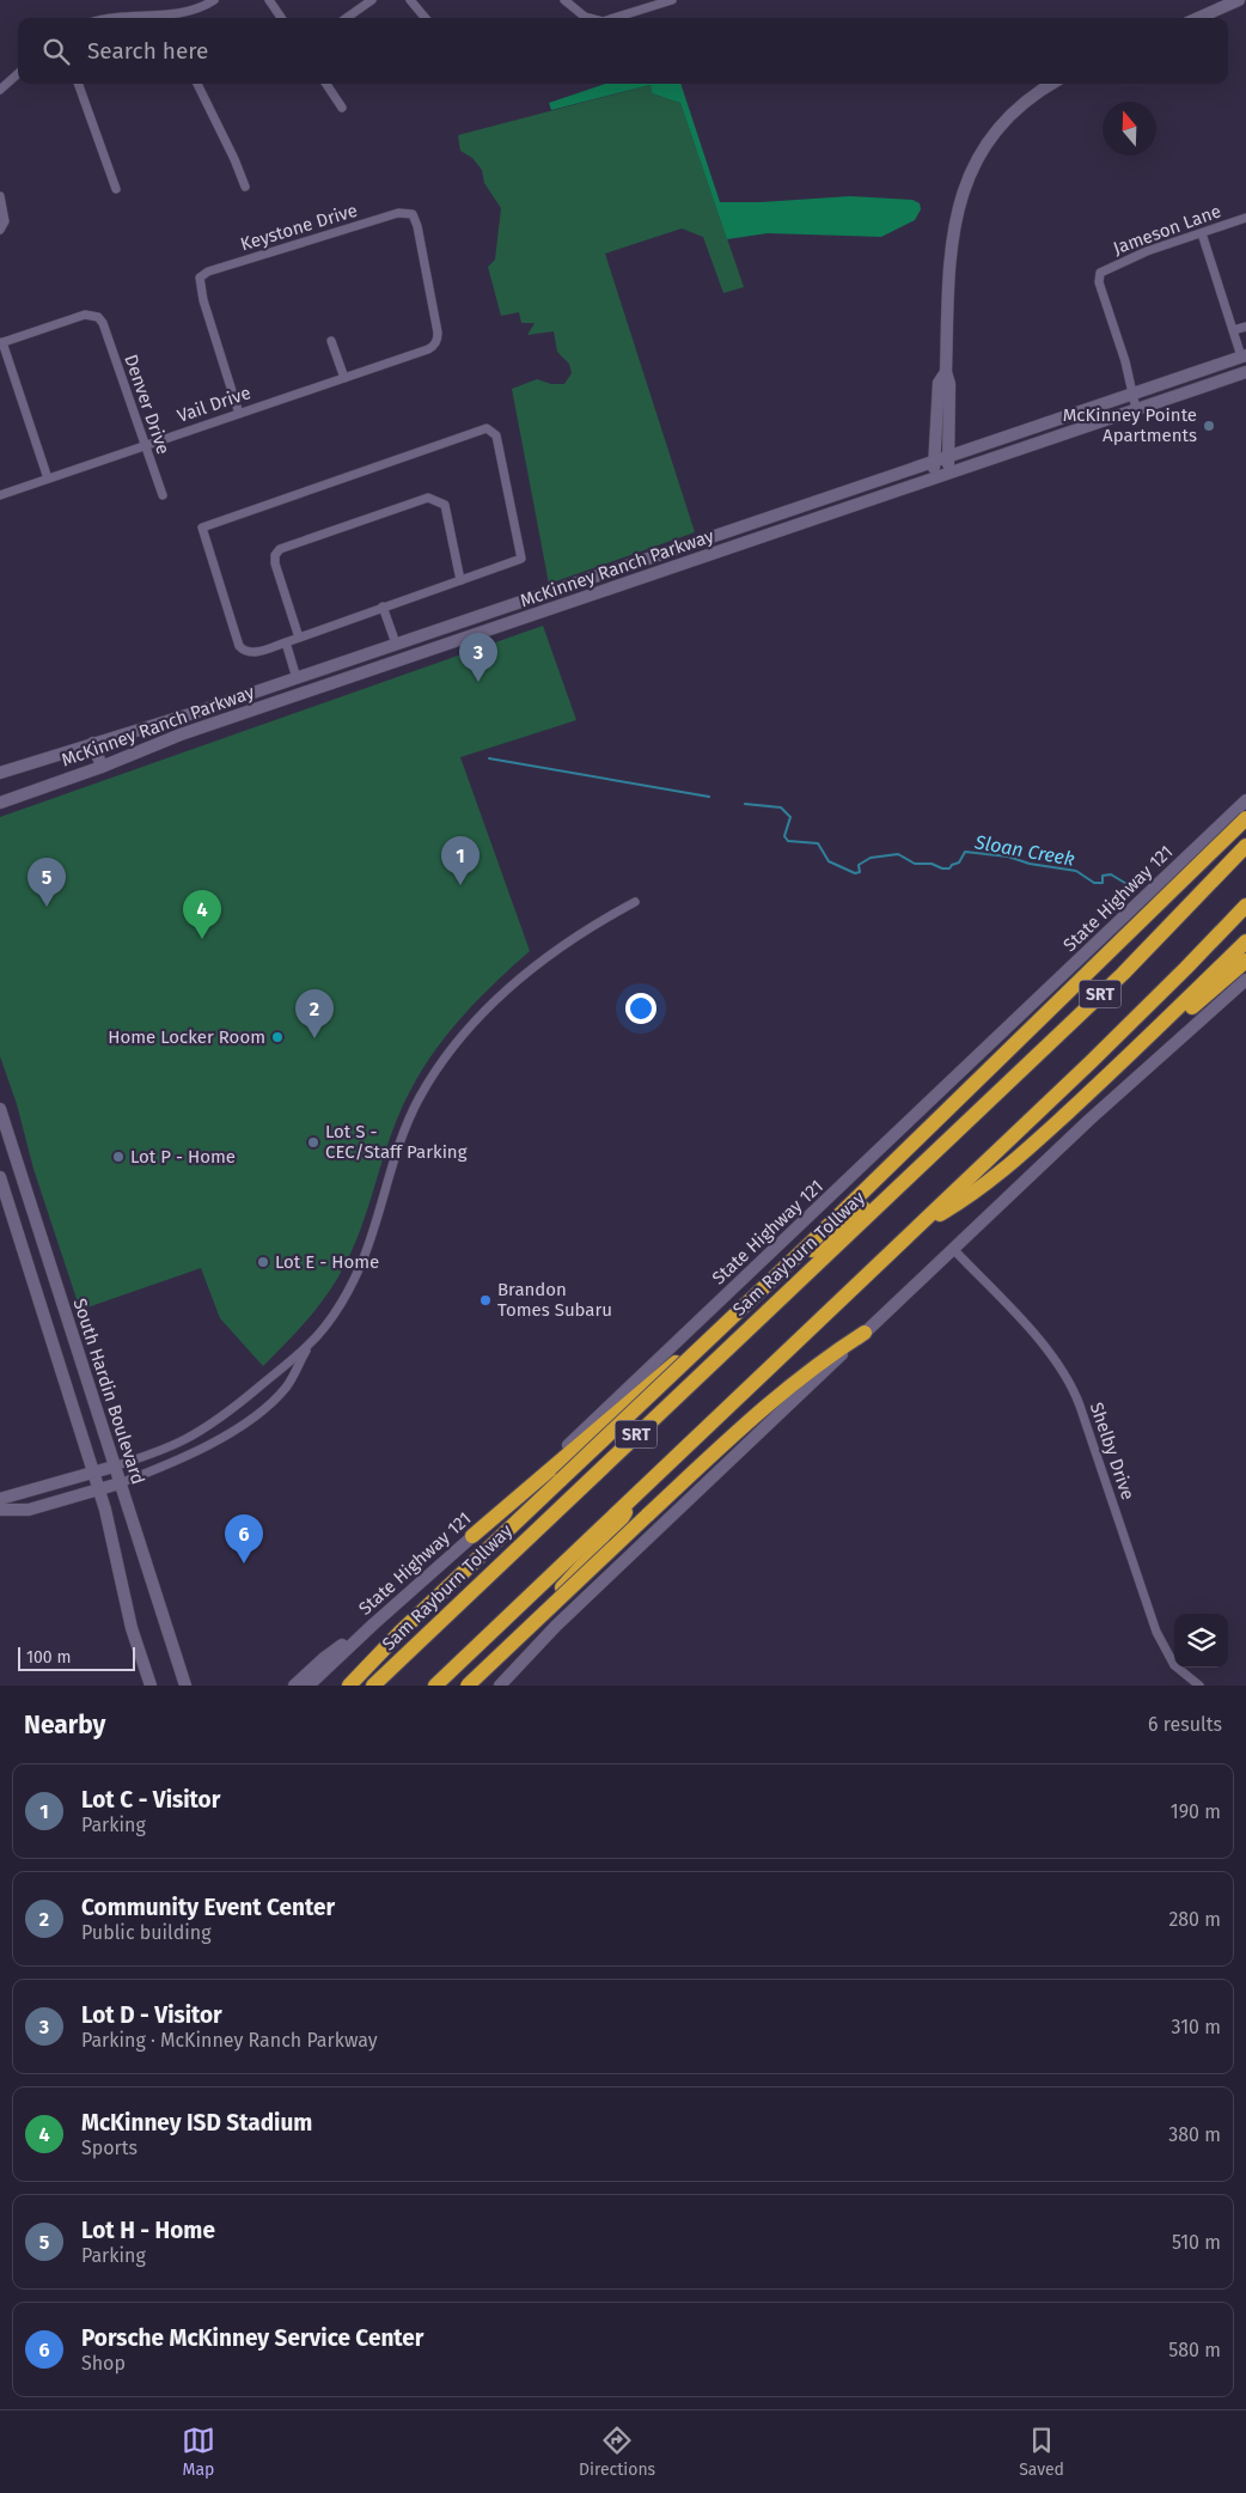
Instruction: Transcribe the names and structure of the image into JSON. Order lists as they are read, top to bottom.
{
  "streets": {
    "highway": ["SRT", "Sam Rayburn Tollway"],
    "main road": ["McKinney Ranch Parkway", "State Highway 121", "South Hardin Boulevard"],
    "street": [
      "Keystone Drive",
      "Jameson Lane",
      "Denver Drive",
      "Vail Drive",
      "Shelby Drive"
    ]
  },
  "crossings": [
    ["Keystone Drive", "Vail Drive"],
    ["Jameson Lane", "McKinney Ranch Parkway"],
    ["Denver Drive", "Vail Drive"]
  ],
  "water": ["Sloan Creek"],
  "places": [
    "McKinney Pointe Apartments",
    "Home Locker Room",
    "Lot S - CEC/Staff Parking",
    "Lot P - Home",
    "Lot E - Home",
    "Brandon Tomes Subaru"
  ],
  "scale_bar": "100 m",
  "north": "top",
  "page": {
    "search": "Search here",
    "pins": [
      "3",
      "1",
      "5",
      "4",
      "2",
      "6"
    ],
    "scale": "100 m",
    "heading": ["Nearby", "6 results"],
    "list": [
      {
        "mark": "1",
        "name": "Lot C - Visitor",
        "note": "Parking",
        "value": "190 m"
      },
      {
        "mark": "2",
        "name": "Community Event Center",
        "note": "Public building",
        "value": "280 m"
      },
      {
        "mark": "3",
        "name": "Lot D - Visitor",
        "note": "Parking · McKinney Ranch Parkway",
        "value": "310 m"
      },
      {
        "mark": "4",
        "name": "McKinney ISD Stadium",
        "note": "Sports",
        "value": "380 m"
      },
      {
        "mark": "5",
        "name": "Lot H - Home",
        "note": "Parking",
        "value": "510 m"
      },
      {
        "mark": "6",
        "name": "Porsche McKinney Service Center",
        "note": "Shop",
        "value": "580 m"
      }
    ],
    "nav": ["Map", "Directions", "Saved"]
  }
}
